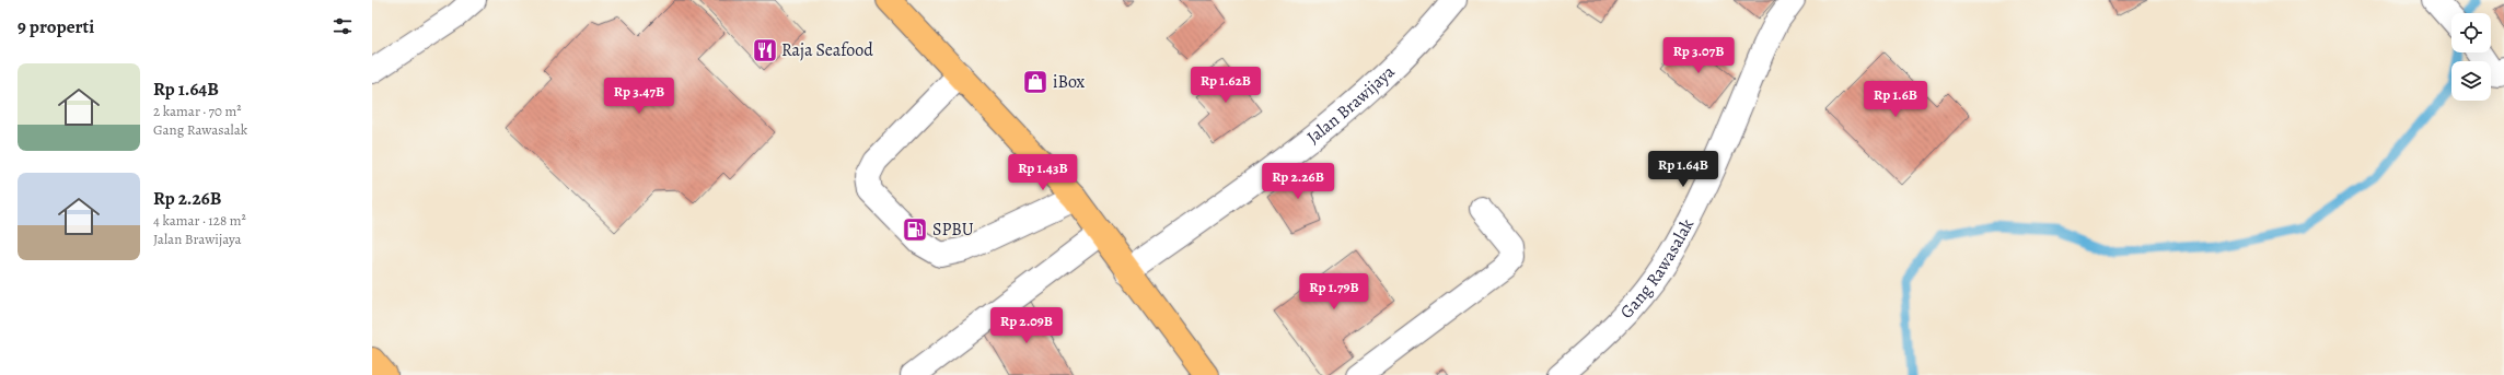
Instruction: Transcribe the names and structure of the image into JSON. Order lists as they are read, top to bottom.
{
  "streets": {
    "street": ["Jalan Brawijaya", "Gang Rawasalak"]
  },
  "places": {
    "restaurant": ["Raja Seafood"],
    "shop": ["iBox"],
    "fuel station": ["SPBU"]
  },
  "page": {
    "heading": "9 properti",
    "price": [
      "Rp 3.07B",
      "Rp 1.62B",
      "Rp 3.47B",
      "Rp 1.6B",
      "Rp 1.64B",
      "Rp 1.43B",
      "Rp 2.26B",
      "Rp 1.79B",
      "Rp 2.09B"
    ],
    "list": [
      {
        "name": "Rp 1.64B",
        "note": "2 kamar · 70 m² · Gang Rawasalak"
      },
      {
        "name": "Rp 2.26B",
        "note": "4 kamar · 128 m² · Jalan Brawijaya"
      }
    ]
  }
}
